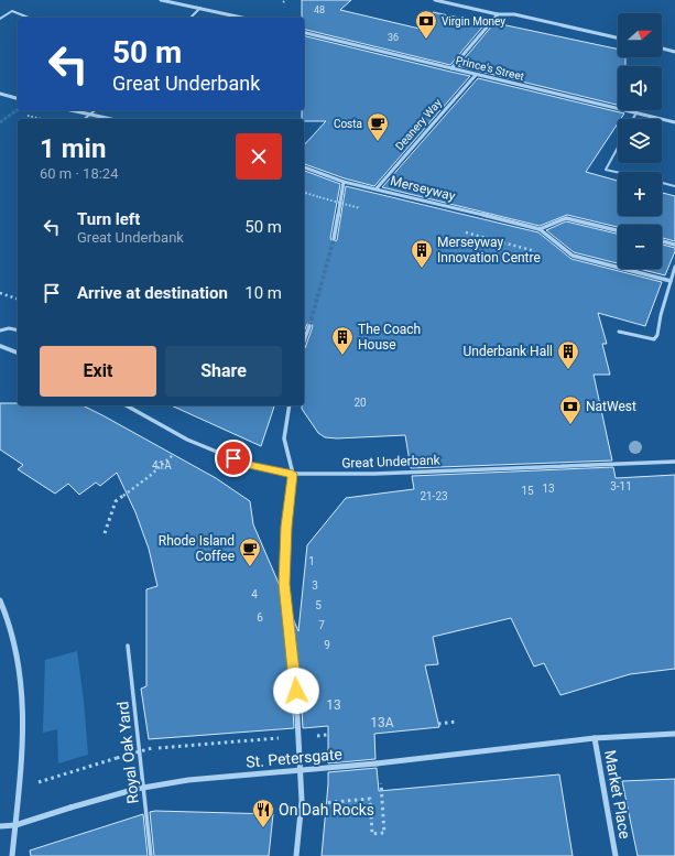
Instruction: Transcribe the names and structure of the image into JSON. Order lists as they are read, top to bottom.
{
  "streets": {
    "street": [
      "Prince's Street",
      "Deanery Way",
      "Merseyway",
      "Great Underbank",
      "St. Petersgate",
      "Market Place"
    ],
    "lane": ["Royal Oak Yard"]
  },
  "crossings": [
    ["Prince's Street", "Deanery Way"],
    ["Deanery Way", "Merseyway"],
    ["St. Petersgate", "Market Place"]
  ],
  "places": {
    "bank": ["Virgin Money", "NatWest"],
    "cafe": ["Costa", "Rhode Island Coffee"],
    "building": ["Merseyway Innovation Centre", "The Coach House", "Underbank Hall"],
    "restaurant": ["On Dah Rocks"]
  },
  "house_numbers": [
    "48",
    "36",
    "20",
    "41A",
    "3-11",
    "13",
    "15",
    "21-23",
    "1",
    "3",
    "4",
    "5",
    "6",
    "7",
    "9",
    "13",
    "13A"
  ],
  "north": "right",
  "page": {
    "map_buttons": ["+", "−"],
    "turn": ["50 m", "Great Underbank"],
    "heading": ["1 min", "60 m · 18:24"],
    "list": [
      {
        "name": "Turn left",
        "note": "Great Underbank",
        "value": "50 m"
      },
      {
        "name": "Arrive at destination",
        "value": "10 m"
      }
    ],
    "buttons": ["Exit", "Share"]
  }
}
